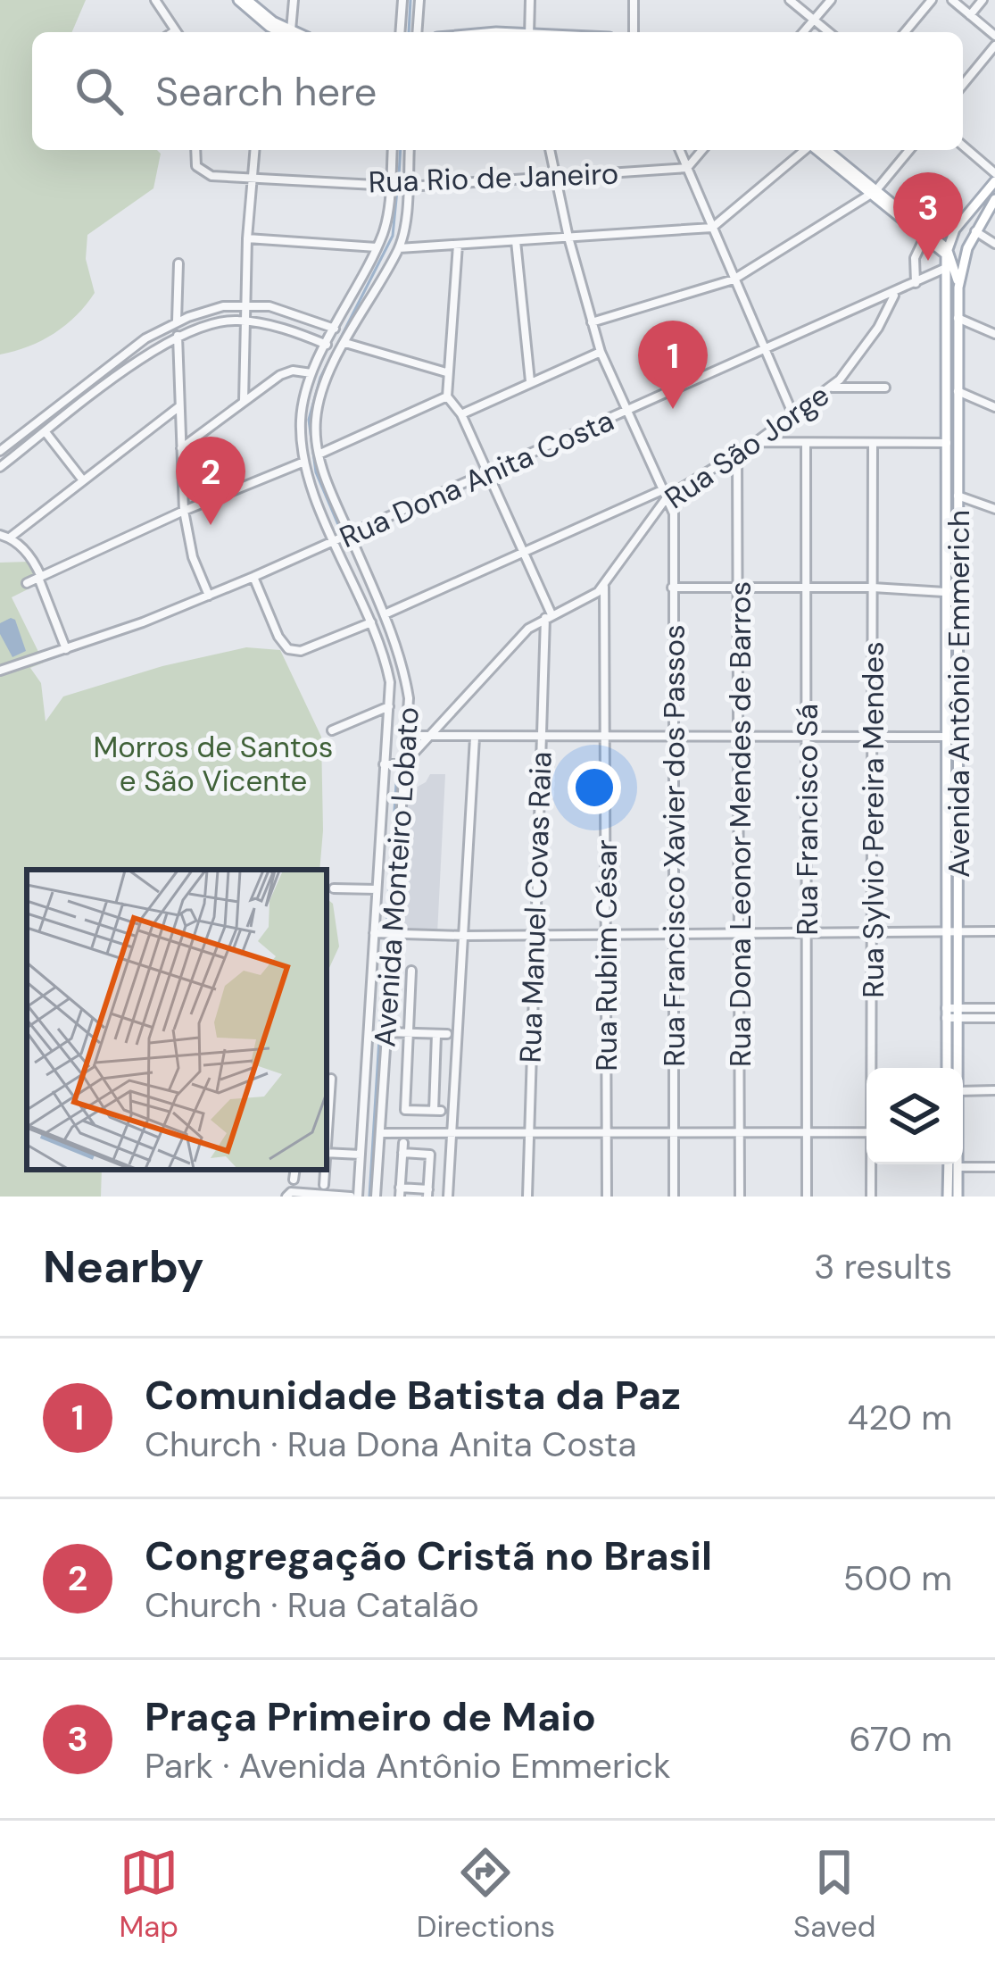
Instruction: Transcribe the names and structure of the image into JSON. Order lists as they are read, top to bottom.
{
  "streets": {
    "main road": ["Avenida Antônio Emmerich"],
    "street": [
      "Rua Rio de Janeiro",
      "Rua São Jorge",
      "Rua Dona Anita Costa",
      "Rua Francisco Sá",
      "Rua Sylvio Pereira Mendes",
      "Rua Dona Leonor Mendes de Barros",
      "Rua Francisco Xavier dos Passos",
      "Avenida Monteiro Lobato",
      "Rua Manuel Covas Raia",
      "Rua Rubim César"
    ]
  },
  "crossings": [
    ["Rua Rio de Janeiro", "Rua Francisco Xavier dos Passos"],
    ["Rua Rio de Janeiro", "Avenida Monteiro Lobato"],
    ["Rua São Jorge", "Rua Dona Anita Costa"],
    ["Rua São Jorge", "Rua Dona Leonor Mendes de Barros"],
    ["Rua São Jorge", "Rua Francisco Xavier dos Passos"],
    ["Rua São Jorge", "Avenida Monteiro Lobato"],
    ["Rua São Jorge", "Rua Manuel Covas Raia"],
    ["Rua São Jorge", "Rua Rubim César"],
    ["Rua Dona Anita Costa", "Avenida Antônio Emmerich"],
    ["Rua Dona Anita Costa", "Rua Francisco Xavier dos Passos"],
    ["Rua Dona Anita Costa", "Avenida Monteiro Lobato"]
  ],
  "parks": ["Morros de Santos e São Vicente"],
  "page": {
    "search": "Search here",
    "pins": ["3", "1", "2"],
    "heading": ["Nearby", "3 results"],
    "list": [
      {
        "mark": "1",
        "name": "Comunidade Batista da Paz",
        "note": "Church · Rua Dona Anita Costa",
        "value": "420 m"
      },
      {
        "mark": "2",
        "name": "Congregação Cristã no Brasil",
        "note": "Church · Rua Catalão",
        "value": "500 m"
      },
      {
        "mark": "3",
        "name": "Praça Primeiro de Maio",
        "note": "Park · Avenida Antônio Emmerick",
        "value": "670 m"
      }
    ],
    "nav": ["Map", "Directions", "Saved"]
  }
}
